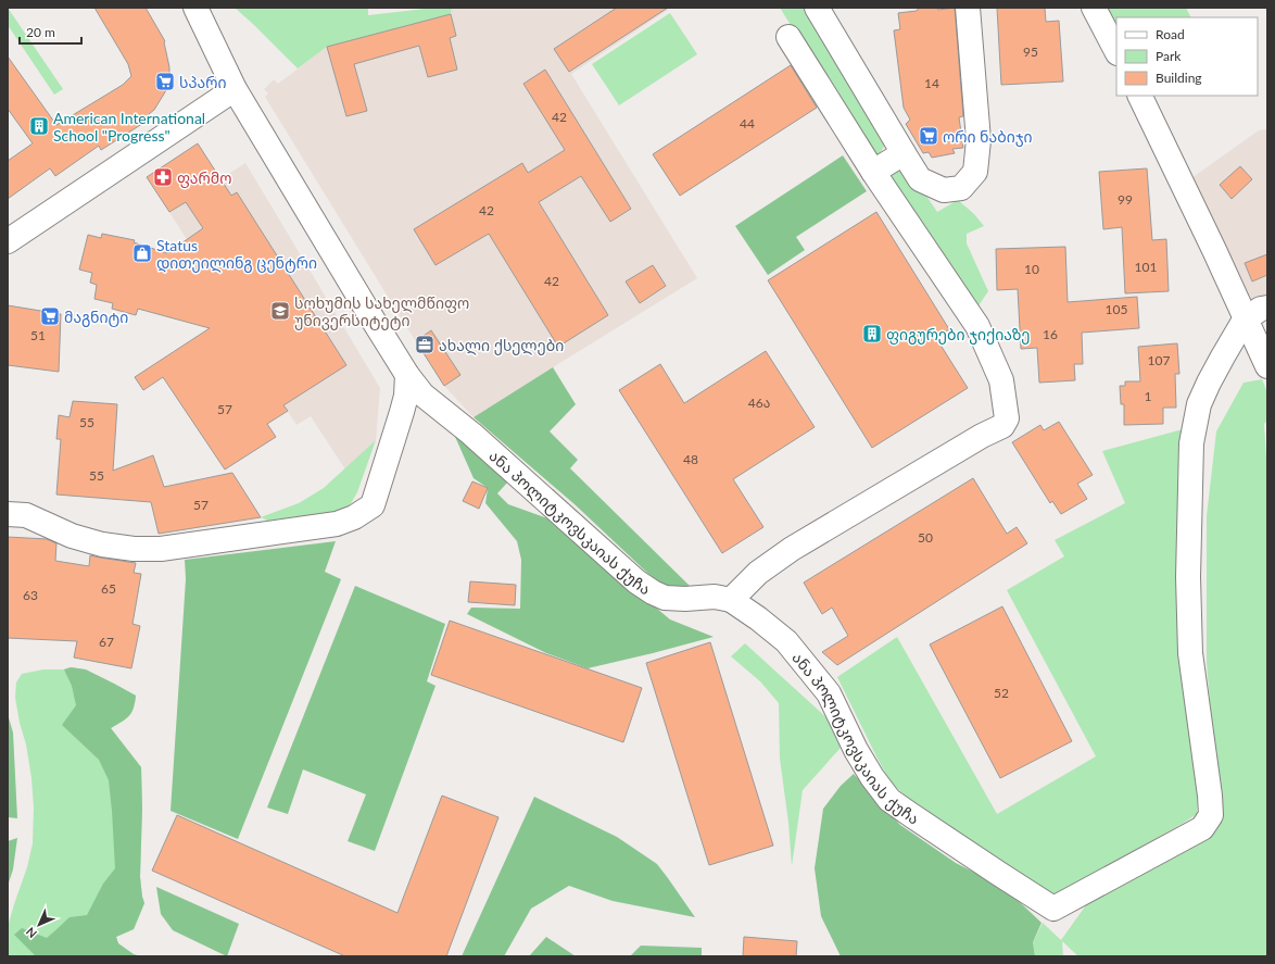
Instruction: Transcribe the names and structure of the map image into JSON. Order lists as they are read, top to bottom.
{
  "streets": {
    "street": ["ანა პოლიტკოვსკაიას ქუჩა"]
  },
  "places": {
    "supermarket": ["სპარი", "ორი ნაბიჯი", "მაგნიტი"],
    "building": ["American International School \"Progress\"", "ფიგურები ჯიქიაზე"],
    "pharmacy": ["ფარმო"],
    "shop": ["Status დითეილინგ ცენტრი"],
    "school or university": ["სოხუმის სახელმწიფო უნივერსიტეტი"],
    "office": ["ახალი ქსელები"]
  },
  "house_numbers": [
    "95",
    "14",
    "42",
    "44",
    "99",
    "42",
    "101",
    "10",
    "42",
    "105",
    "16",
    "51",
    "107",
    "1",
    "46ა",
    "57",
    "55",
    "48",
    "55",
    "57",
    "50",
    "65",
    "63",
    "67",
    "52"
  ],
  "legend": ["Road", "Park", "Building"],
  "scale_bar": "20 m",
  "north": "bottom left"
}
